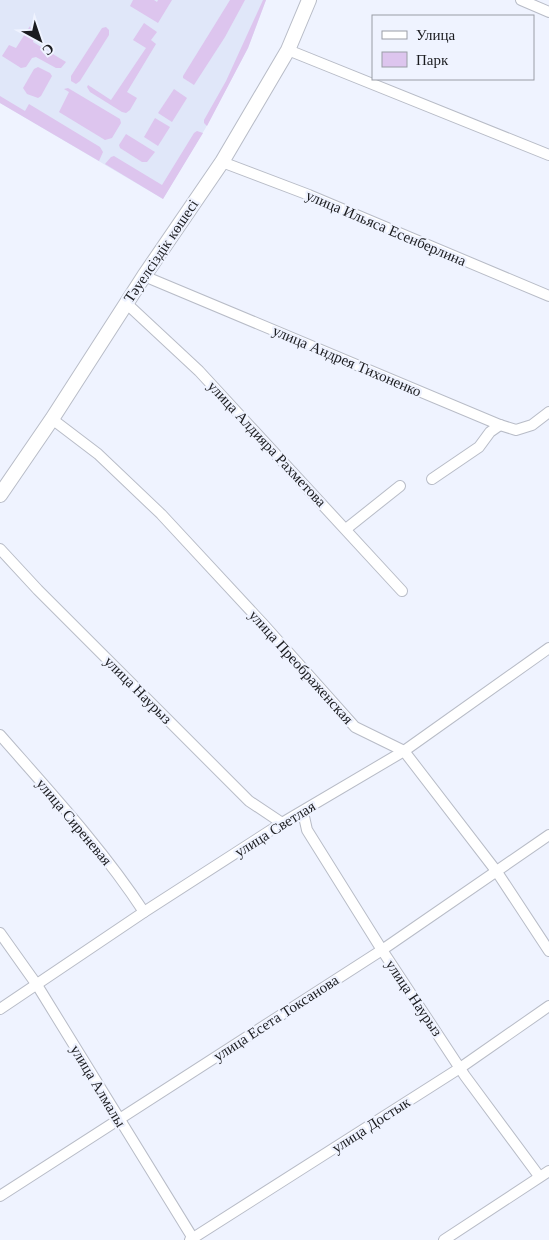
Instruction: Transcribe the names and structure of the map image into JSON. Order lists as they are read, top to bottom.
{
  "streets": {
    "main road": ["Тәуелсіздік көшесі"],
    "street": [
      "улица Ильяса Есенберлина",
      "улица Андрея Тихоненко",
      "улица Алдияра Рахметова",
      "улица Преображенская",
      "улица Наурыз",
      "улица Сиреневая",
      "улица Светлая",
      "улица Есета Токсанова",
      "улица Алмалы",
      "улица Достык"
    ]
  },
  "crossings": [
    ["улица Ильяса Есенберлина", "Тәуелсіздік көшесі"],
    ["Тәуелсіздік көшесі", "улица Андрея Тихоненко"],
    ["Тәуелсіздік көшесі", "улица Алдияра Рахметова"],
    ["Тәуелсіздік көшесі", "улица Преображенская"],
    ["улица Преображенская", "улица Светлая"],
    ["улица Преображенская", "улица Есета Токсанова"],
    ["улица Наурыз", "улица Светлая"],
    ["улица Наурыз", "улица Есета Токсанова"],
    ["улица Наурыз", "улица Достык"],
    ["улица Сиреневая", "улица Светлая"],
    ["улица Светлая", "улица Алмалы"],
    ["улица Есета Токсанова", "улица Алмалы"],
    ["улица Алмалы", "улица Достык"]
  ],
  "legend": ["Улица", "Парк"],
  "north": "bottom right"
}
